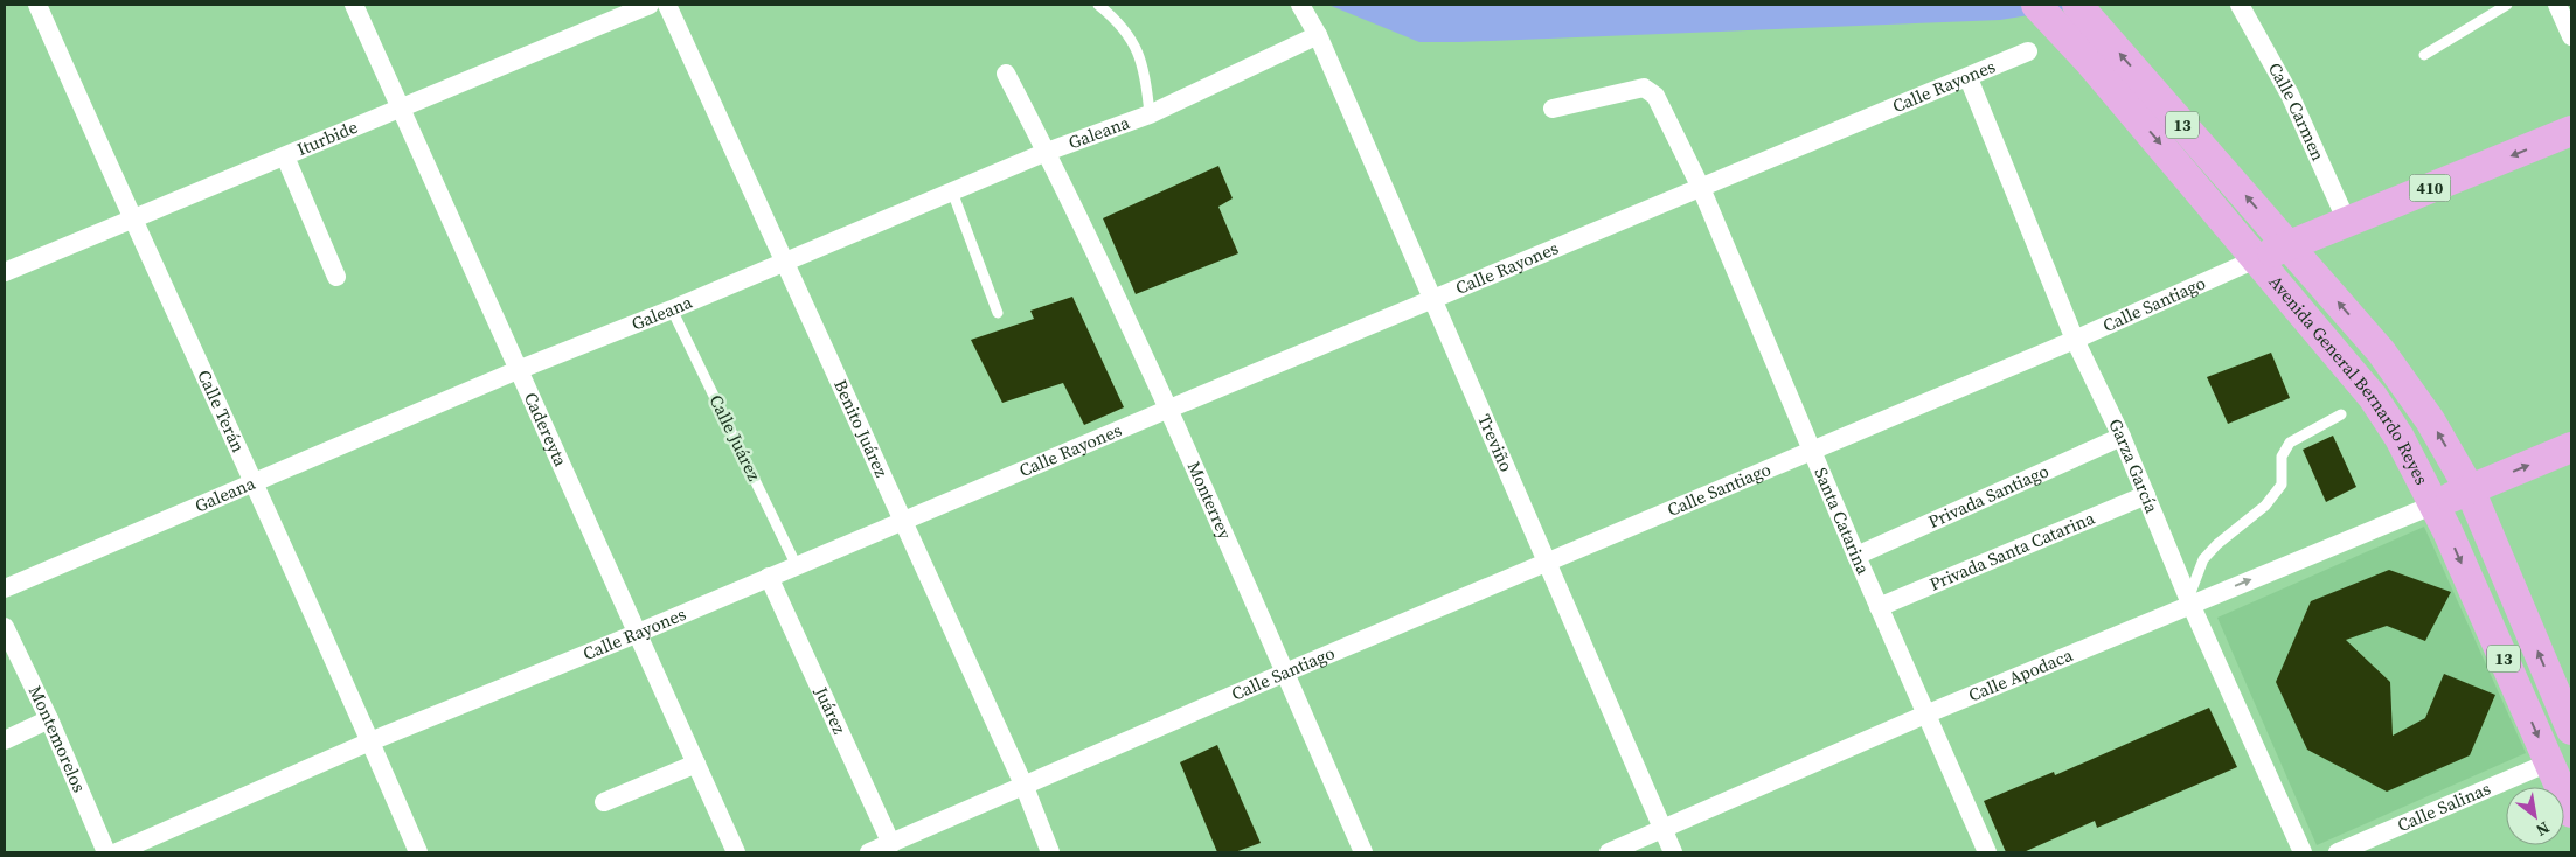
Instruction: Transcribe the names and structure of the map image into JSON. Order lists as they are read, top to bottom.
{
  "streets": {
    "main road": [
      "13",
      "410",
      "Calle Santiago",
      "Avenida General Bernardo Reyes"
    ],
    "street": [
      "Calle Rayones",
      "Calle Carmen",
      "Galeana",
      "Iturbide",
      "Calle Terán",
      "Cadereyta",
      "Benito Juárez",
      "Treviño",
      "Garza García",
      "Privada Santiago",
      "Monterrey",
      "Santa Catarina",
      "Privada Santa Catarina",
      "Calle Apodaca",
      "Juárez",
      "Montemorelos",
      "Calle Salinas"
    ],
    "lane": ["Calle Juárez"]
  },
  "crossings": [
    ["Calle Rayones", "Calle Terán"],
    ["Calle Rayones", "Cadereyta"],
    ["Calle Rayones", "Benito Juárez"],
    ["Calle Rayones", "Calle Juárez"],
    ["Calle Rayones", "Treviño"],
    ["Calle Rayones", "Garza García"],
    ["Calle Rayones", "Monterrey"],
    ["Calle Rayones", "Santa Catarina"],
    ["Calle Rayones", "Juárez"],
    ["Calle Carmen", "Calle Santiago"],
    ["Galeana", "Calle Terán"],
    ["Galeana", "Cadereyta"],
    ["Galeana", "Benito Juárez"],
    ["Galeana", "Calle Juárez"],
    ["Galeana", "Treviño"],
    ["Galeana", "Monterrey"],
    ["Iturbide", "Calle Terán"],
    ["Iturbide", "Cadereyta"],
    ["Calle Santiago", "Avenida General Bernardo Reyes"],
    ["Calle Santiago", "Benito Juárez"],
    ["Calle Santiago", "Treviño"],
    ["Calle Santiago", "Garza García"],
    ["Calle Santiago", "Monterrey"],
    ["Calle Santiago", "Santa Catarina"],
    ["Calle Santiago", "Juárez"],
    ["Avenida General Bernardo Reyes", "Calle Apodaca"],
    ["Avenida General Bernardo Reyes", "Calle Salinas"],
    ["Treviño", "Calle Apodaca"],
    ["Garza García", "Privada Santiago"],
    ["Garza García", "Privada Santa Catarina"],
    ["Garza García", "Calle Apodaca"],
    ["Privada Santiago", "Santa Catarina"],
    ["Santa Catarina", "Privada Santa Catarina"],
    ["Santa Catarina", "Calle Apodaca"]
  ],
  "north": "bottom right"
}
